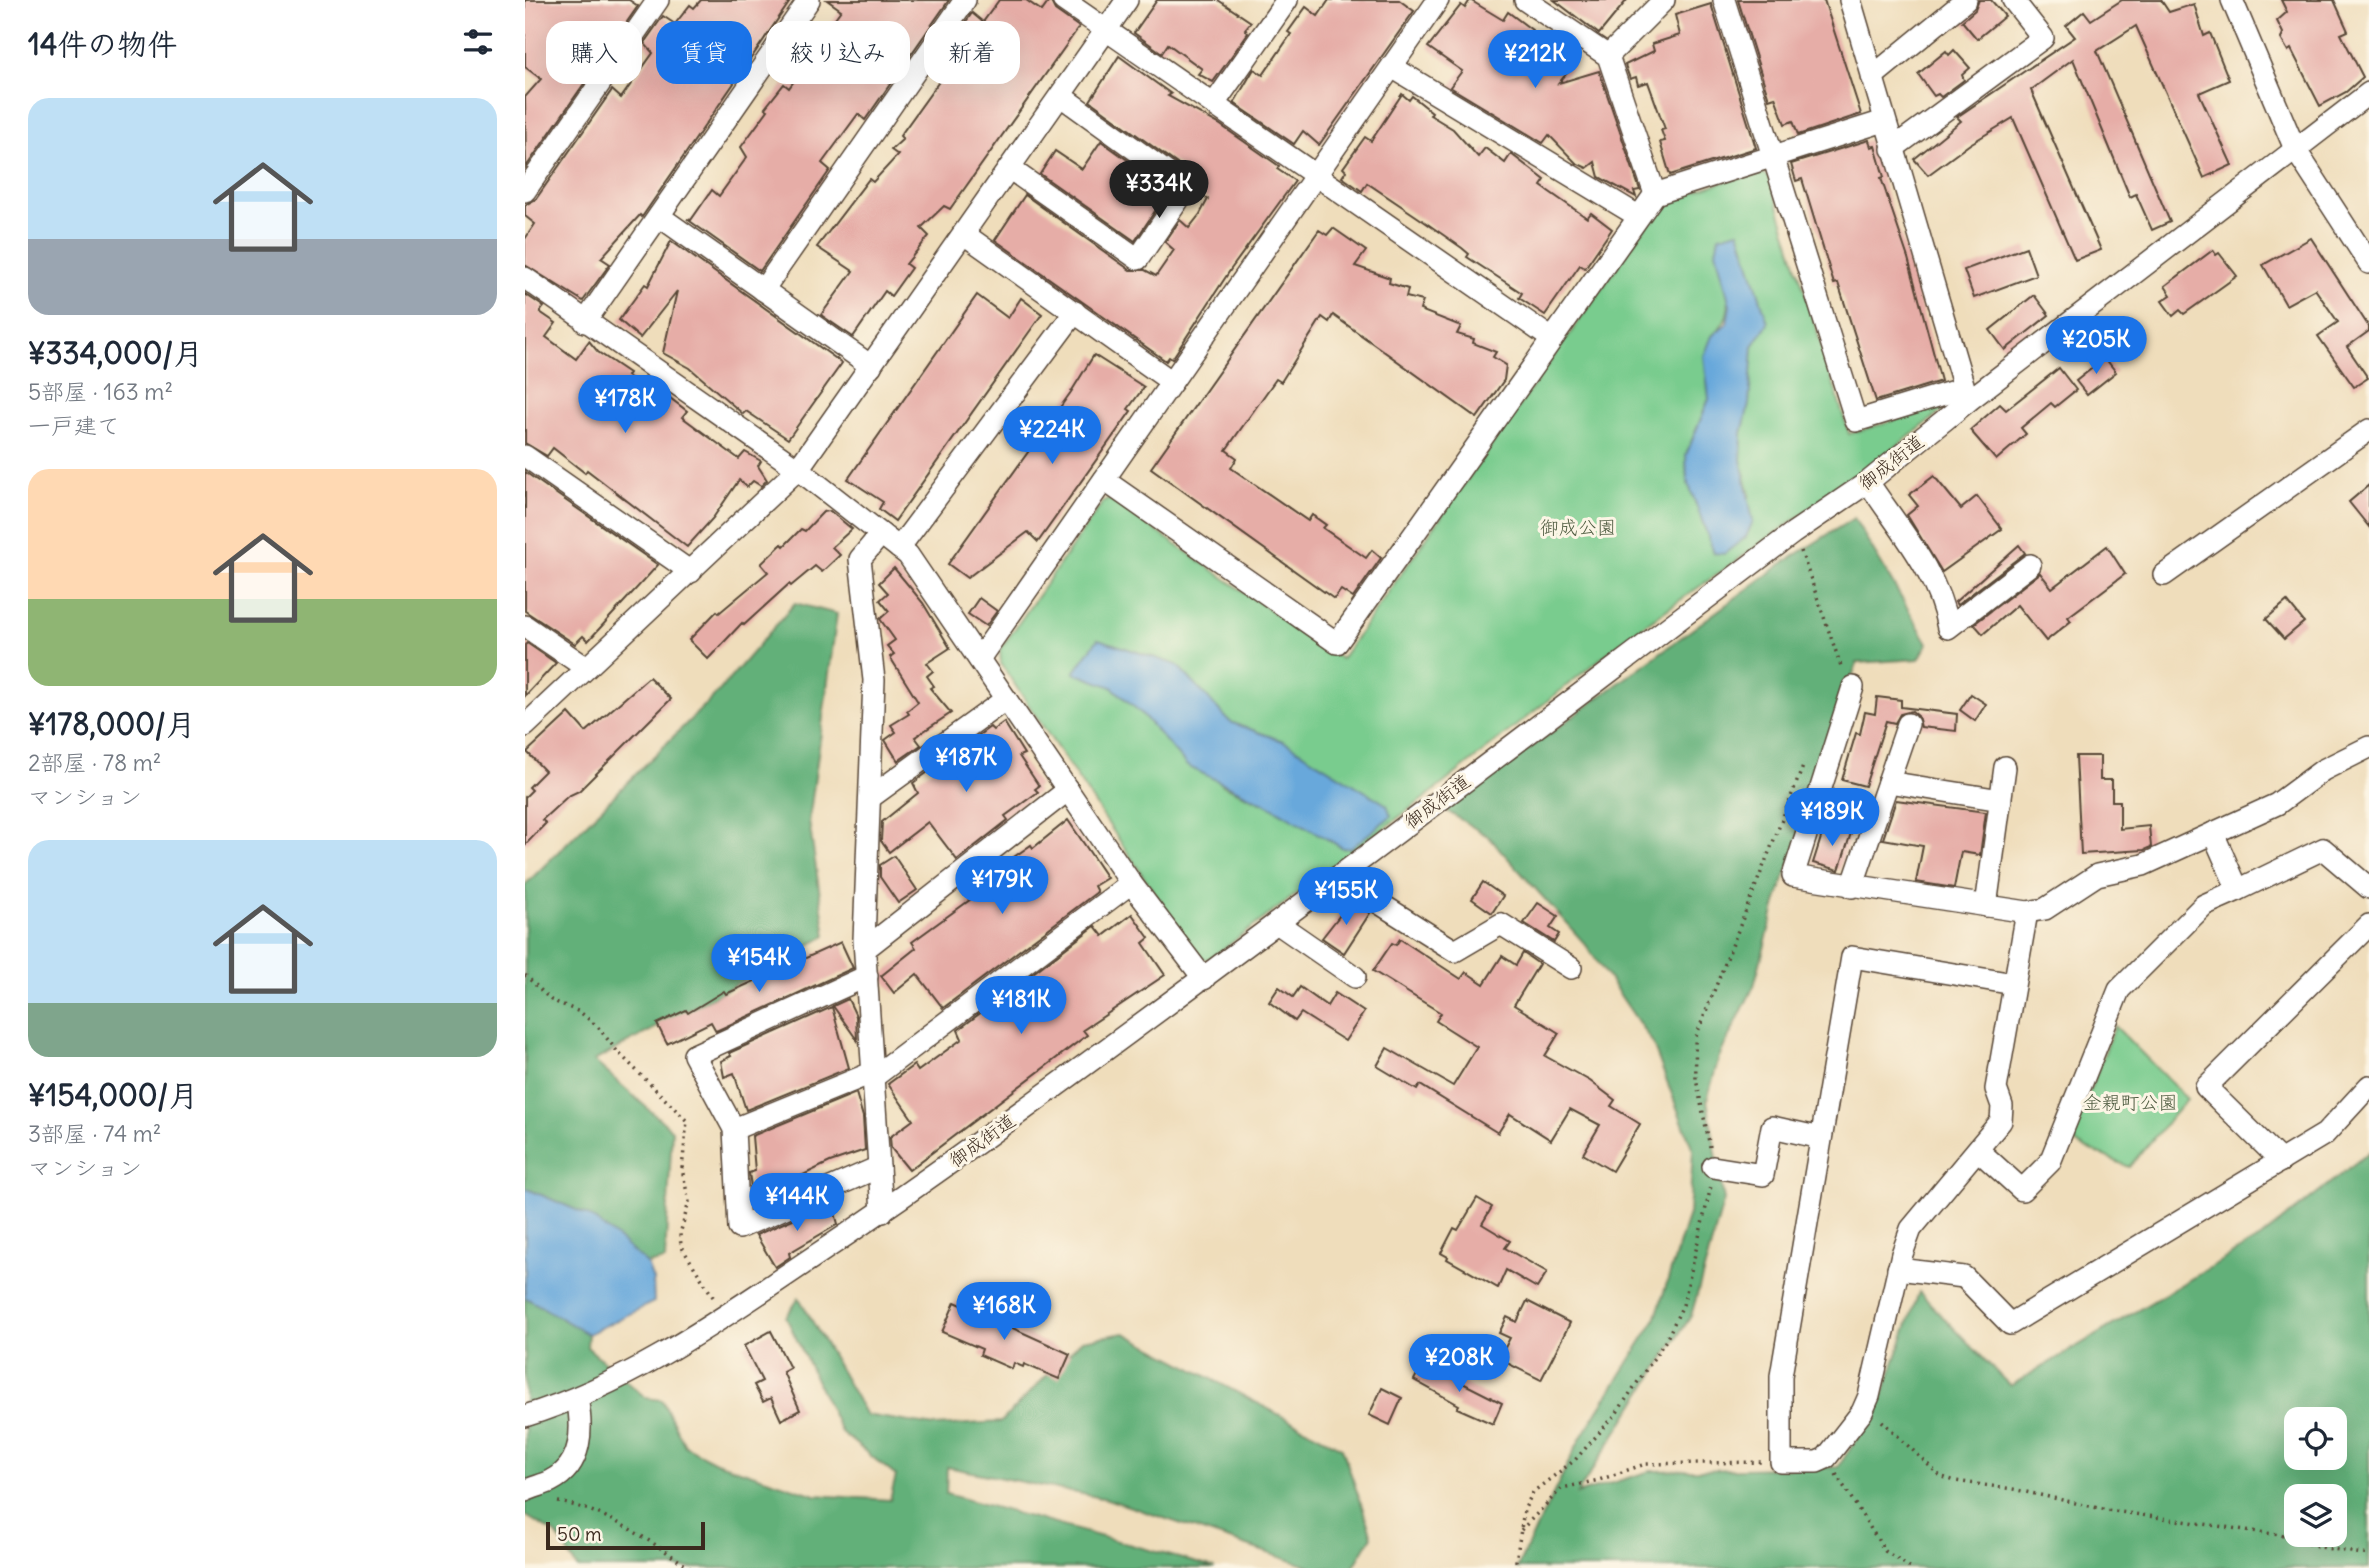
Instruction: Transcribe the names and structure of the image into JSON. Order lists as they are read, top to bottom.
{
  "streets": {
    "street": ["御成街道"]
  },
  "parks": ["御成公園", "金親町公園"],
  "scale_bar": "50 m",
  "page": {
    "heading": "14件の物件",
    "chip": [
      "購入",
      "賃貸",
      "絞り込み",
      "新着"
    ],
    "price": [
      "¥212K",
      "¥334K",
      "¥205K",
      "¥178K",
      "¥224K",
      "¥187K",
      "¥189K",
      "¥179K",
      "¥155K",
      "¥154K",
      "¥181K",
      "¥144K",
      "¥168K",
      "¥208K"
    ],
    "list": [
      {
        "name": "¥334,000/月",
        "note": "5部屋 · 163 m² · 一戸建て"
      },
      {
        "name": "¥178,000/月",
        "note": "2部屋 · 78 m² · マンション"
      },
      {
        "name": "¥154,000/月",
        "note": "3部屋 · 74 m² · マンション"
      }
    ],
    "scale": "50 m"
  }
}
